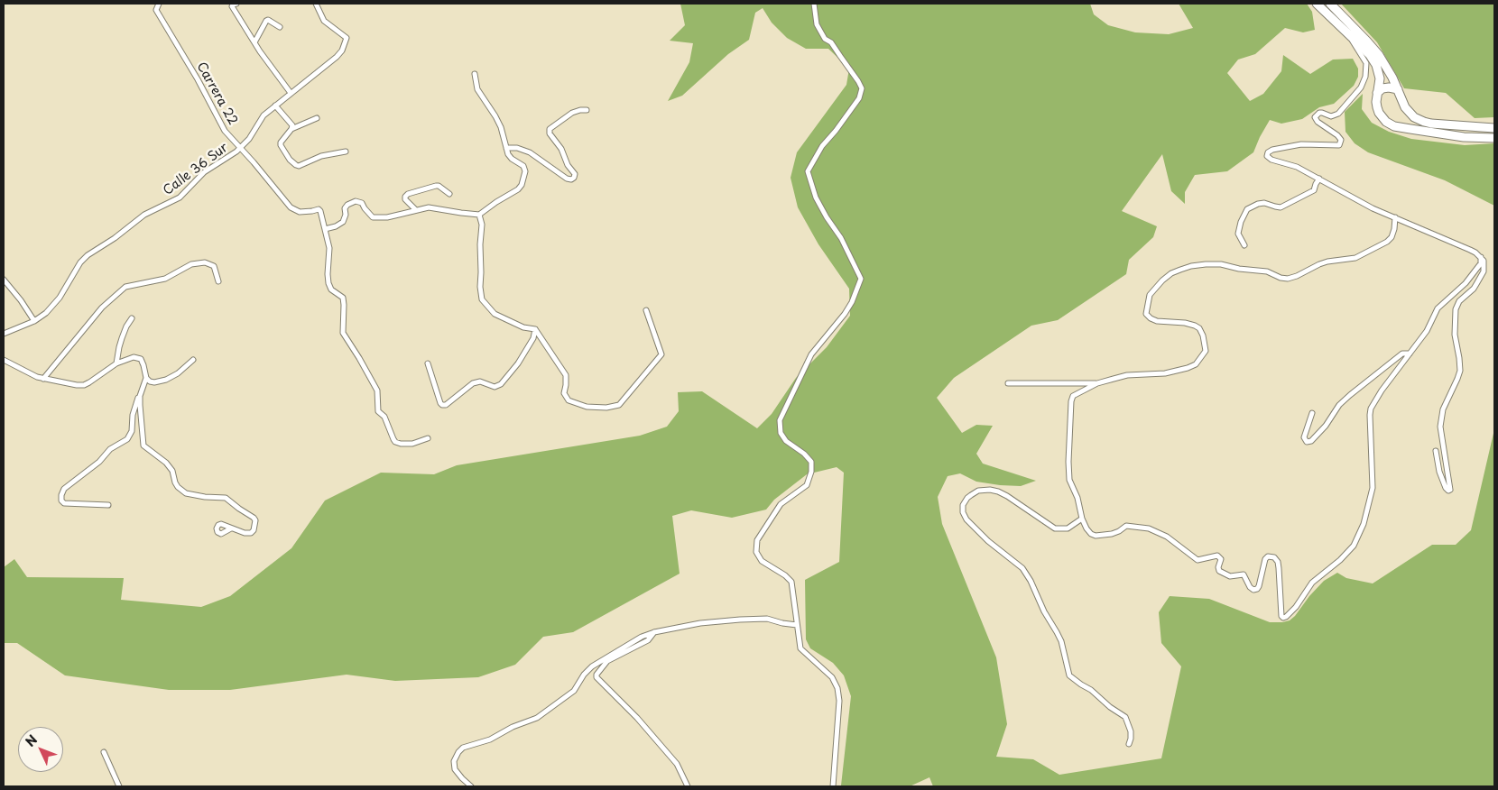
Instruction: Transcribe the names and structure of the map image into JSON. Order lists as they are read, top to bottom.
{
  "streets": {
    "street": ["Carrera 22", "Calle 36 Sur"]
  },
  "crossings": [
    ["Carrera 22", "Calle 36 Sur"]
  ],
  "north": "top left"
}
